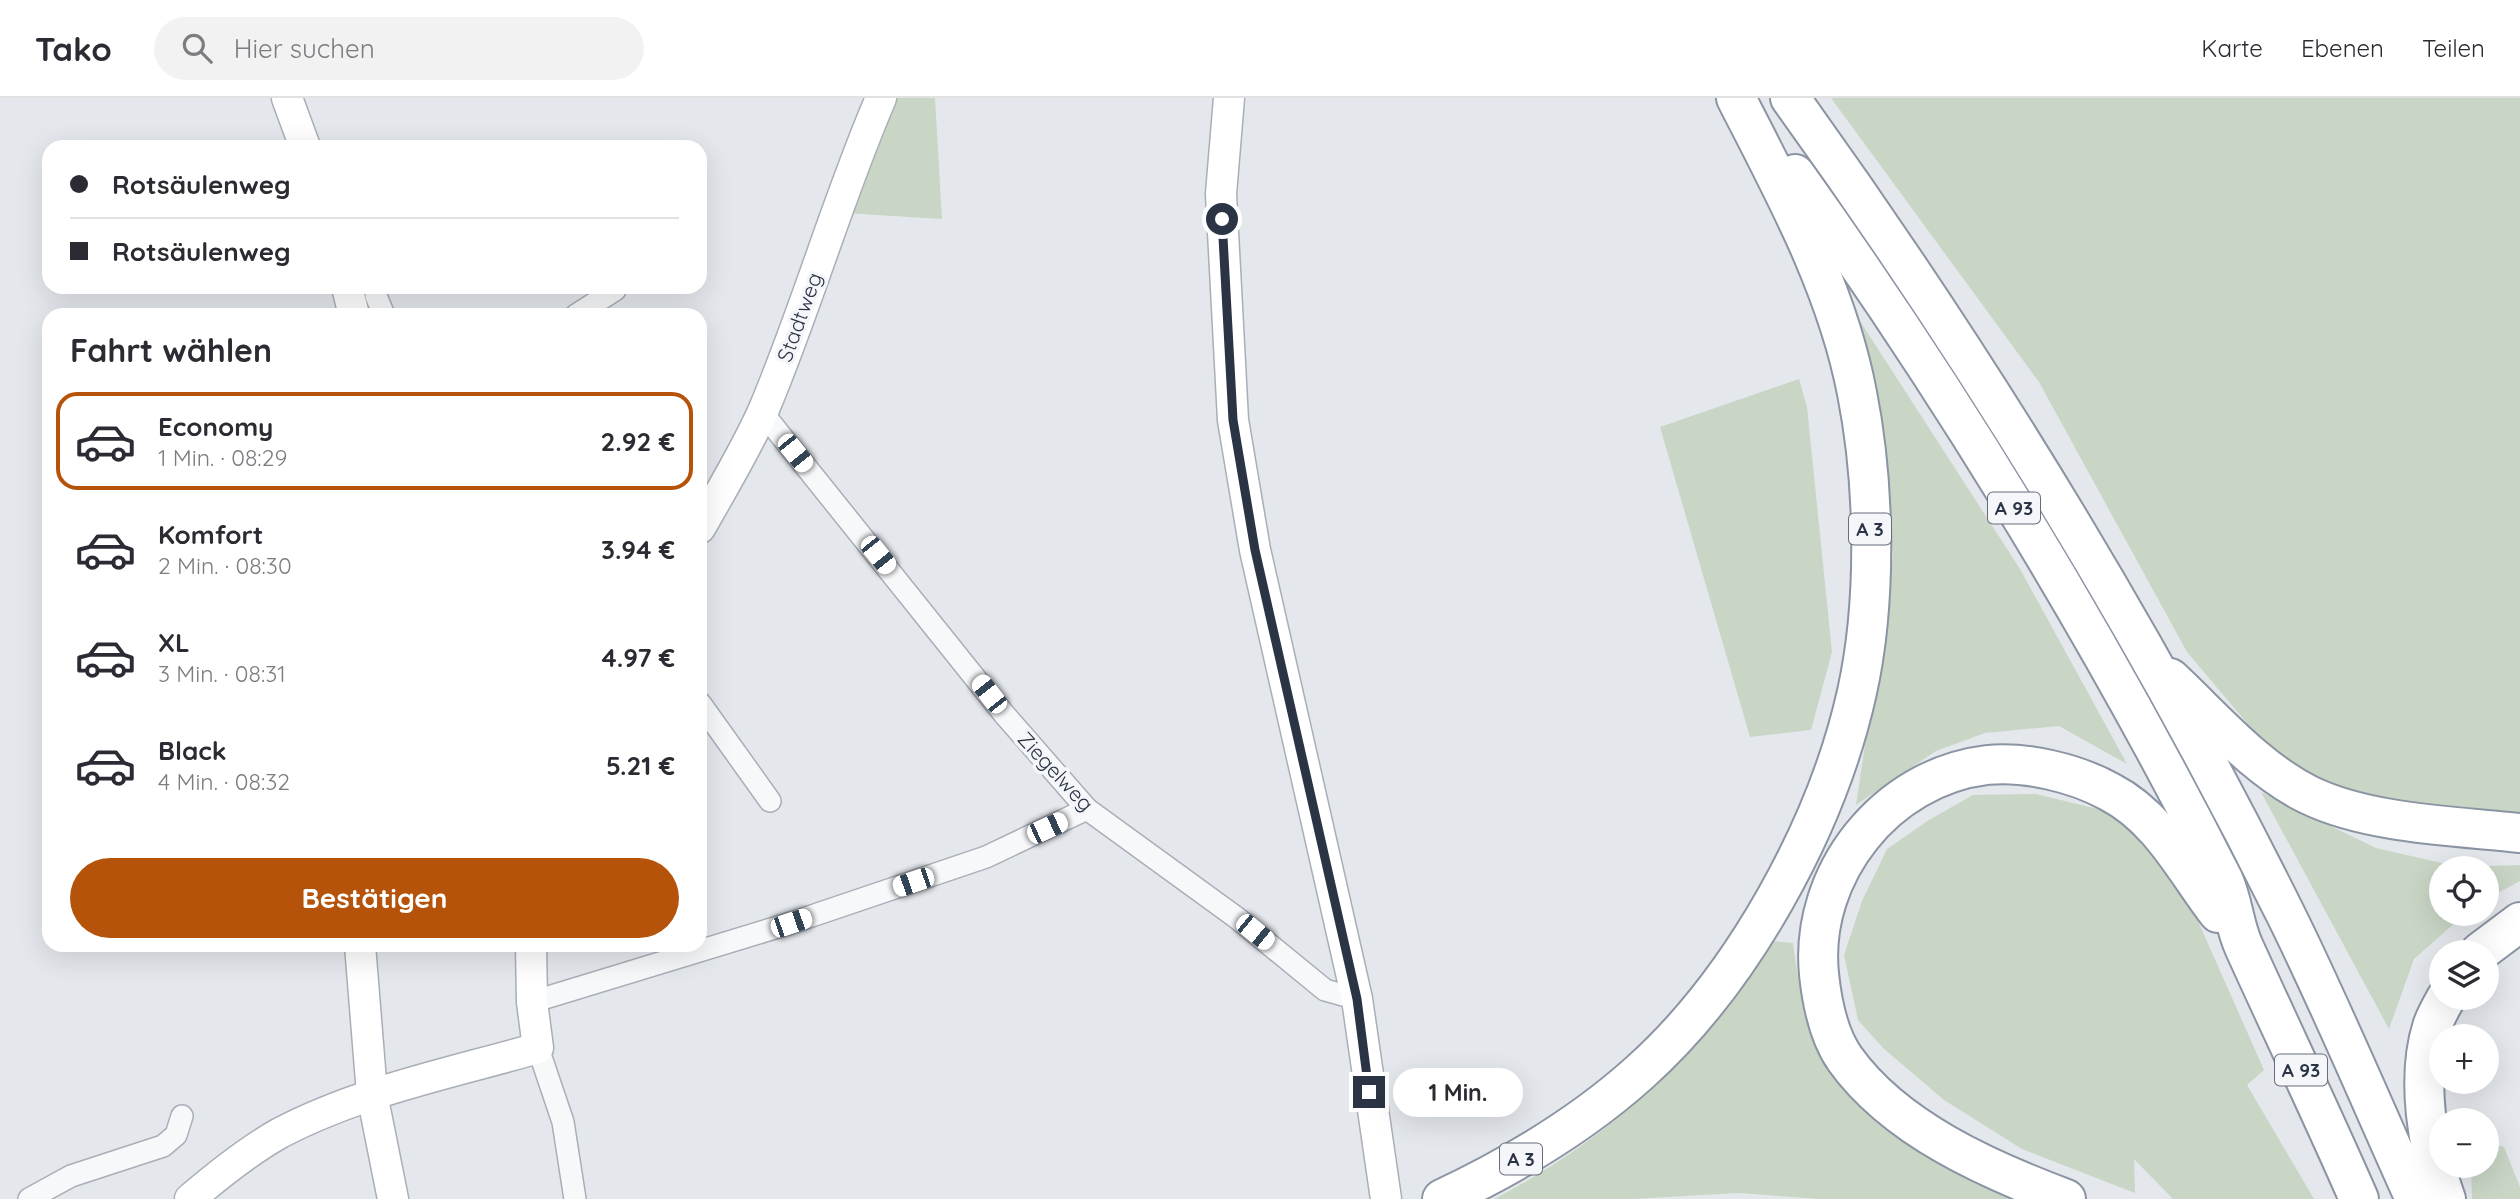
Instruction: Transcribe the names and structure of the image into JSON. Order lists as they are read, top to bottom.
{
  "streets": {
    "highway": ["A 93", "A 3"],
    "street": ["Stadtweg", "Ziegelweg"]
  },
  "crossings": [
    ["Stadtweg", "Ziegelweg"],
    ["A 93", "A 3"]
  ],
  "page": {
    "header": "Tako",
    "search": "Hier suchen",
    "nav": ["Karte", "Ebenen", "Teilen"],
    "banner": ["Rotsäulenweg", "Rotsäulenweg"],
    "heading": "Fahrt wählen",
    "list": [
      {
        "name": "Economy",
        "note": "1 Min. · 08:29",
        "value": "2.92 €"
      },
      {
        "name": "Komfort",
        "note": "2 Min. · 08:30",
        "value": "3.94 €"
      },
      {
        "name": "XL",
        "note": "3 Min. · 08:31",
        "value": "4.97 €"
      },
      {
        "name": "Black",
        "note": "4 Min. · 08:32",
        "value": "5.21 €"
      }
    ],
    "buttons": "Bestätigen",
    "map_buttons": ["+", "−"],
    "bubble": "1 Min."
  }
}
